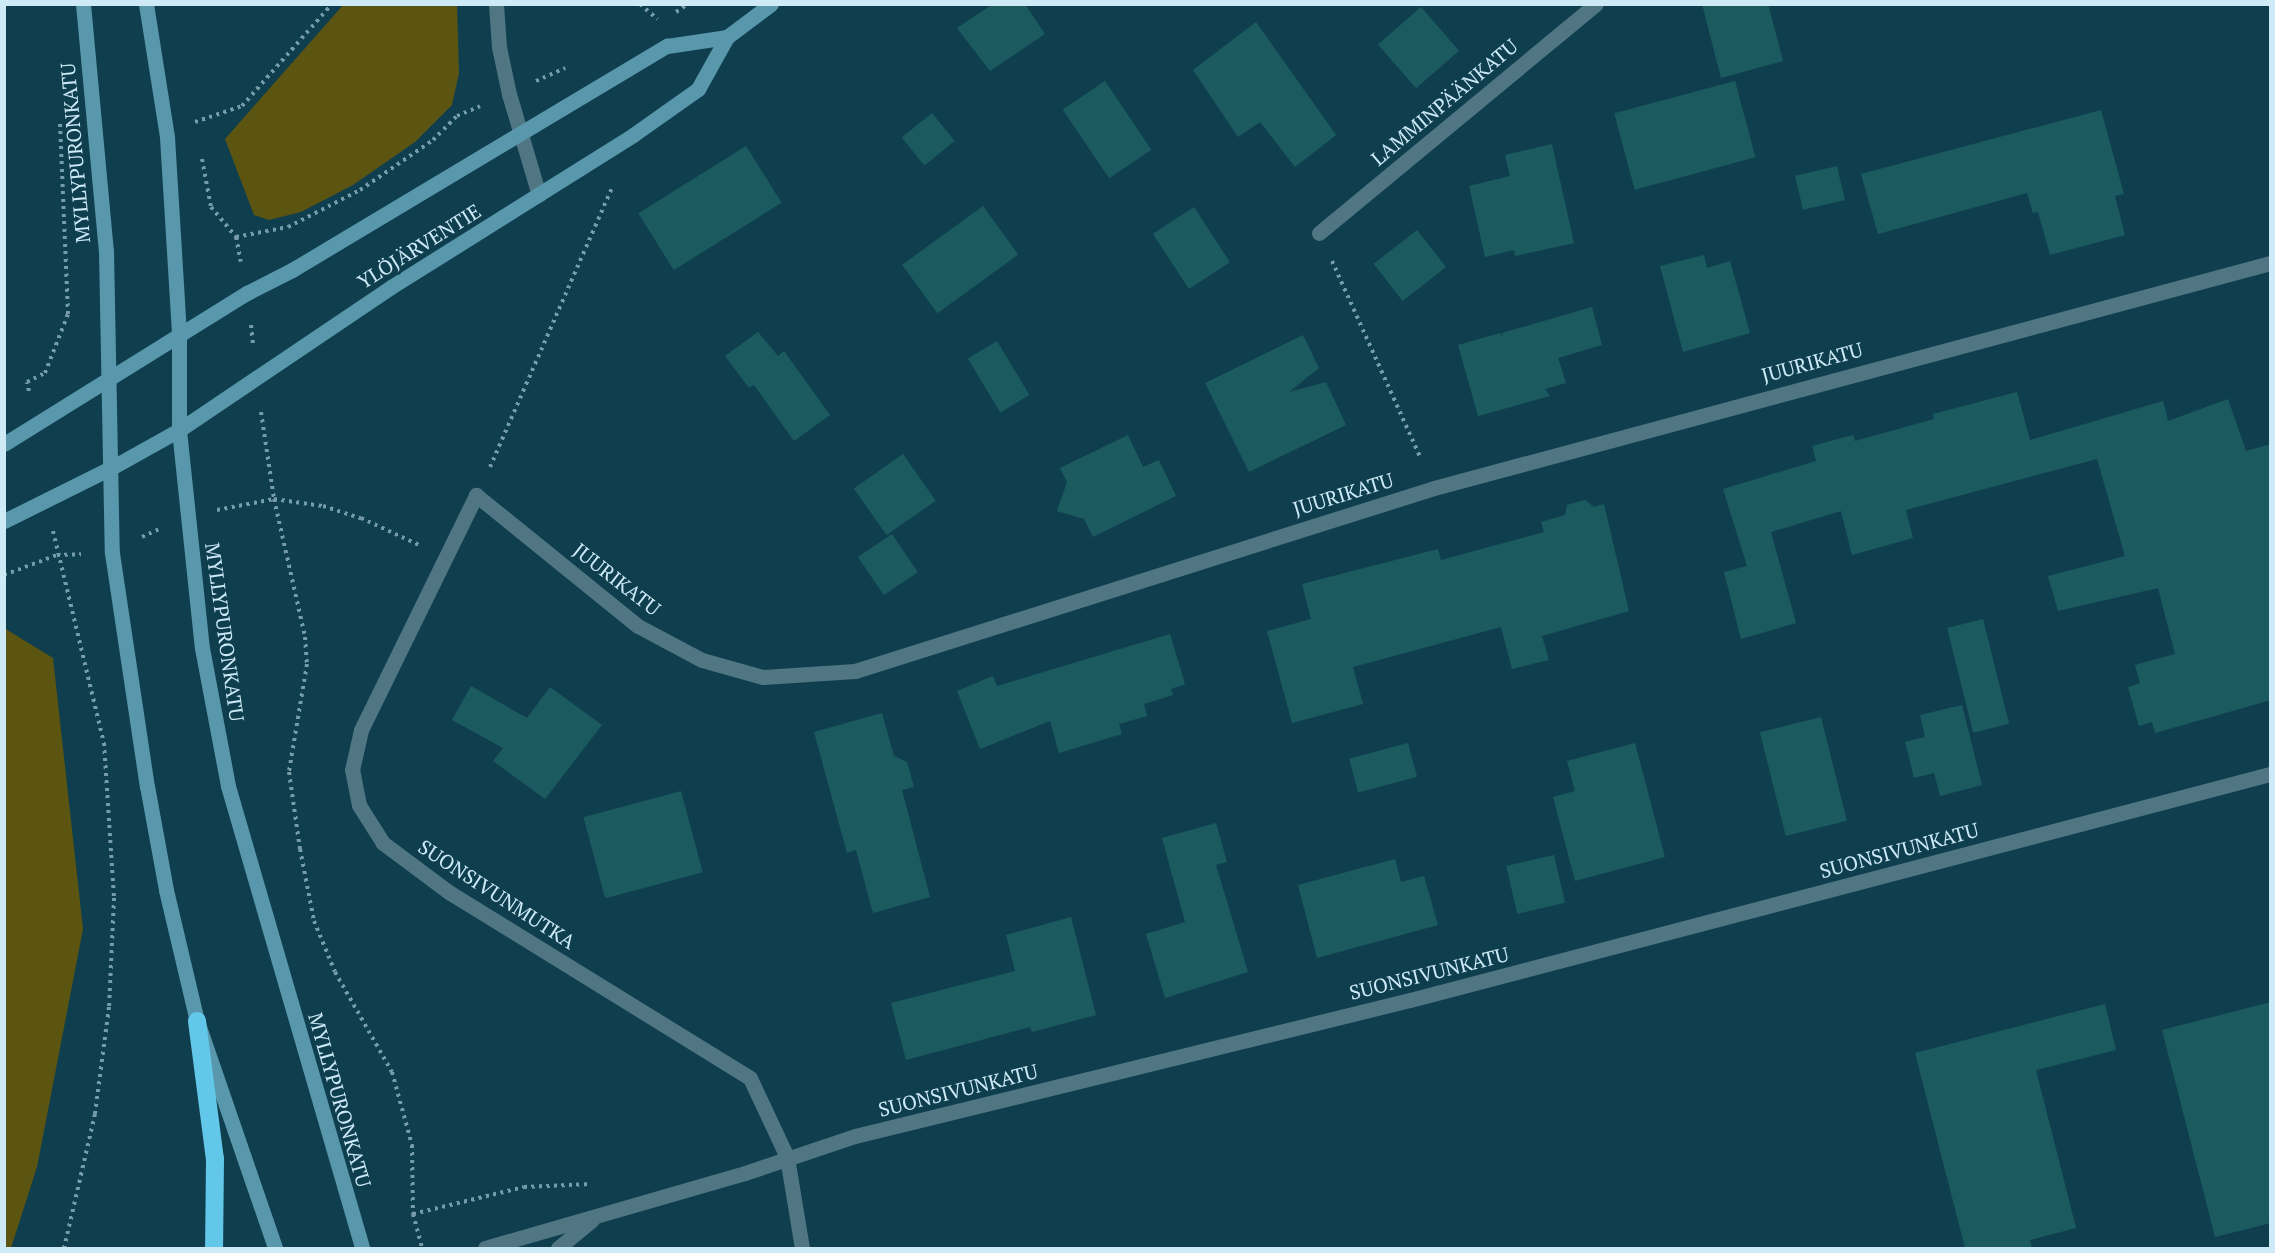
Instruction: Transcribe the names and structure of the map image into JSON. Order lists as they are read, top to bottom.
{
  "streets": {
    "main road": ["MYLLYPURONKATU", "YLÖJÄRVENTIE"],
    "street": [
      "LAMMINPÄÄNKATU",
      "JUURIKATU",
      "SUONSIVUNKATU",
      "SUONSIVUNMUTKA"
    ]
  },
  "crossings": [
    ["MYLLYPURONKATU", "YLÖJÄRVENTIE"],
    ["JUURIKATU", "SUONSIVUNMUTKA"],
    ["SUONSIVUNKATU", "SUONSIVUNMUTKA"]
  ]
}
